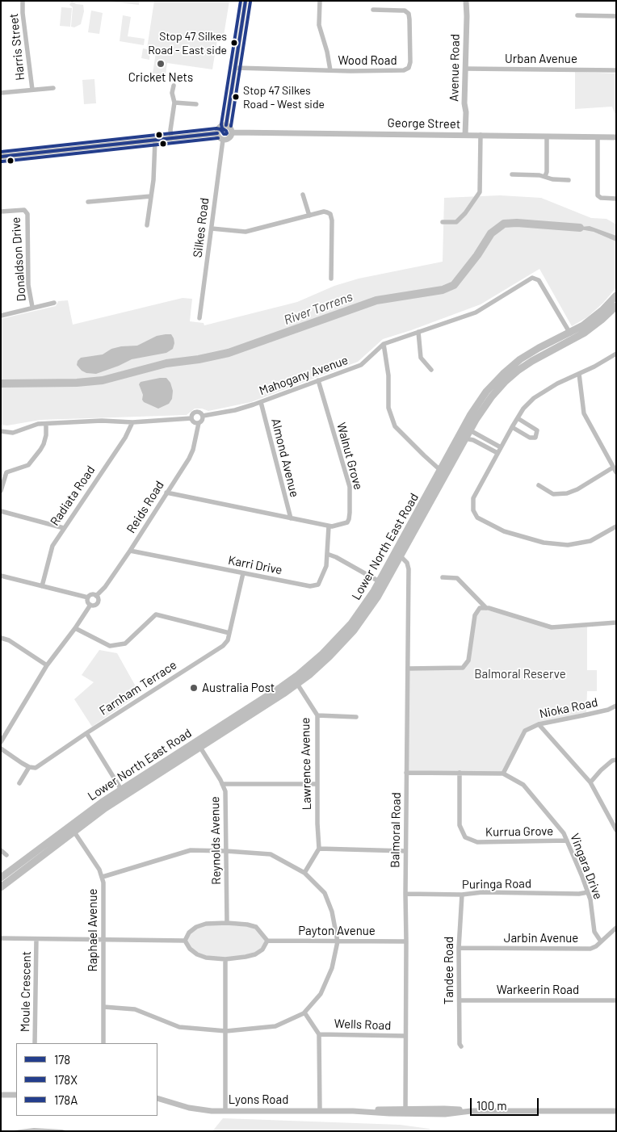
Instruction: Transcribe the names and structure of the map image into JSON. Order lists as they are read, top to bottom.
{
  "streets": {
    "main road": ["Lower North East Road"],
    "street": [
      "Harris Street",
      "Urban Avenue",
      "Wood Road",
      "Avenue Road",
      "George Street",
      "Silkes Road",
      "Donaldson Drive",
      "Mahogany Avenue",
      "Walnut Grove",
      "Almond Avenue",
      "Radiata Road",
      "Reids Road",
      "Karri Drive",
      "Farnham Terrace",
      "Nioka Road",
      "Lawrence Avenue",
      "Balmoral Road",
      "Kurrua Grove",
      "Reynolds Avenue",
      "Vingara Drive",
      "Puringa Road",
      "Raphael Avenue",
      "Payton Avenue",
      "Jarbin Avenue",
      "Tandee Road",
      "Warkeerin Road",
      "Moule Crescent",
      "Wells Road",
      "Lyons Road"
    ]
  },
  "crossings": [
    ["Urban Avenue", "Avenue Road"],
    ["Avenue Road", "George Street"],
    ["George Street", "Silkes Road"],
    ["Mahogany Avenue", "Walnut Grove"],
    ["Mahogany Avenue", "Almond Avenue"],
    ["Mahogany Avenue", "Reids Road"],
    ["Mahogany Avenue", "Lower North East Road"],
    ["Walnut Grove", "Karri Drive"],
    ["Reids Road", "Karri Drive"],
    ["Lower North East Road", "Lawrence Avenue"],
    ["Lower North East Road", "Balmoral Road"],
    ["Lower North East Road", "Reynolds Avenue"],
    ["Lower North East Road", "Raphael Avenue"],
    ["Karri Drive", "Farnham Terrace"],
    ["Nioka Road", "Vingara Drive"],
    ["Balmoral Road", "Vingara Drive"],
    ["Balmoral Road", "Puringa Road"],
    ["Balmoral Road", "Payton Avenue"],
    ["Balmoral Road", "Wells Road"],
    ["Balmoral Road", "Lyons Road"],
    ["Kurrua Grove", "Vingara Drive"],
    ["Vingara Drive", "Puringa Road"],
    ["Vingara Drive", "Jarbin Avenue"],
    ["Puringa Road", "Tandee Road"],
    ["Jarbin Avenue", "Tandee Road"],
    ["Tandee Road", "Warkeerin Road"]
  ],
  "water": ["River Torrens"],
  "parks": ["Balmoral Reserve"],
  "places": [
    "Stop 47 Silkes Road - East side",
    "Cricket Nets",
    "Stop 47 Silkes Road - West side",
    "Australia Post"
  ],
  "lines": ["transit line 178", "transit line 178A", "transit line 178X"],
  "legend": ["178", "178X", "178A"],
  "scale_bar": "100 m"
}
